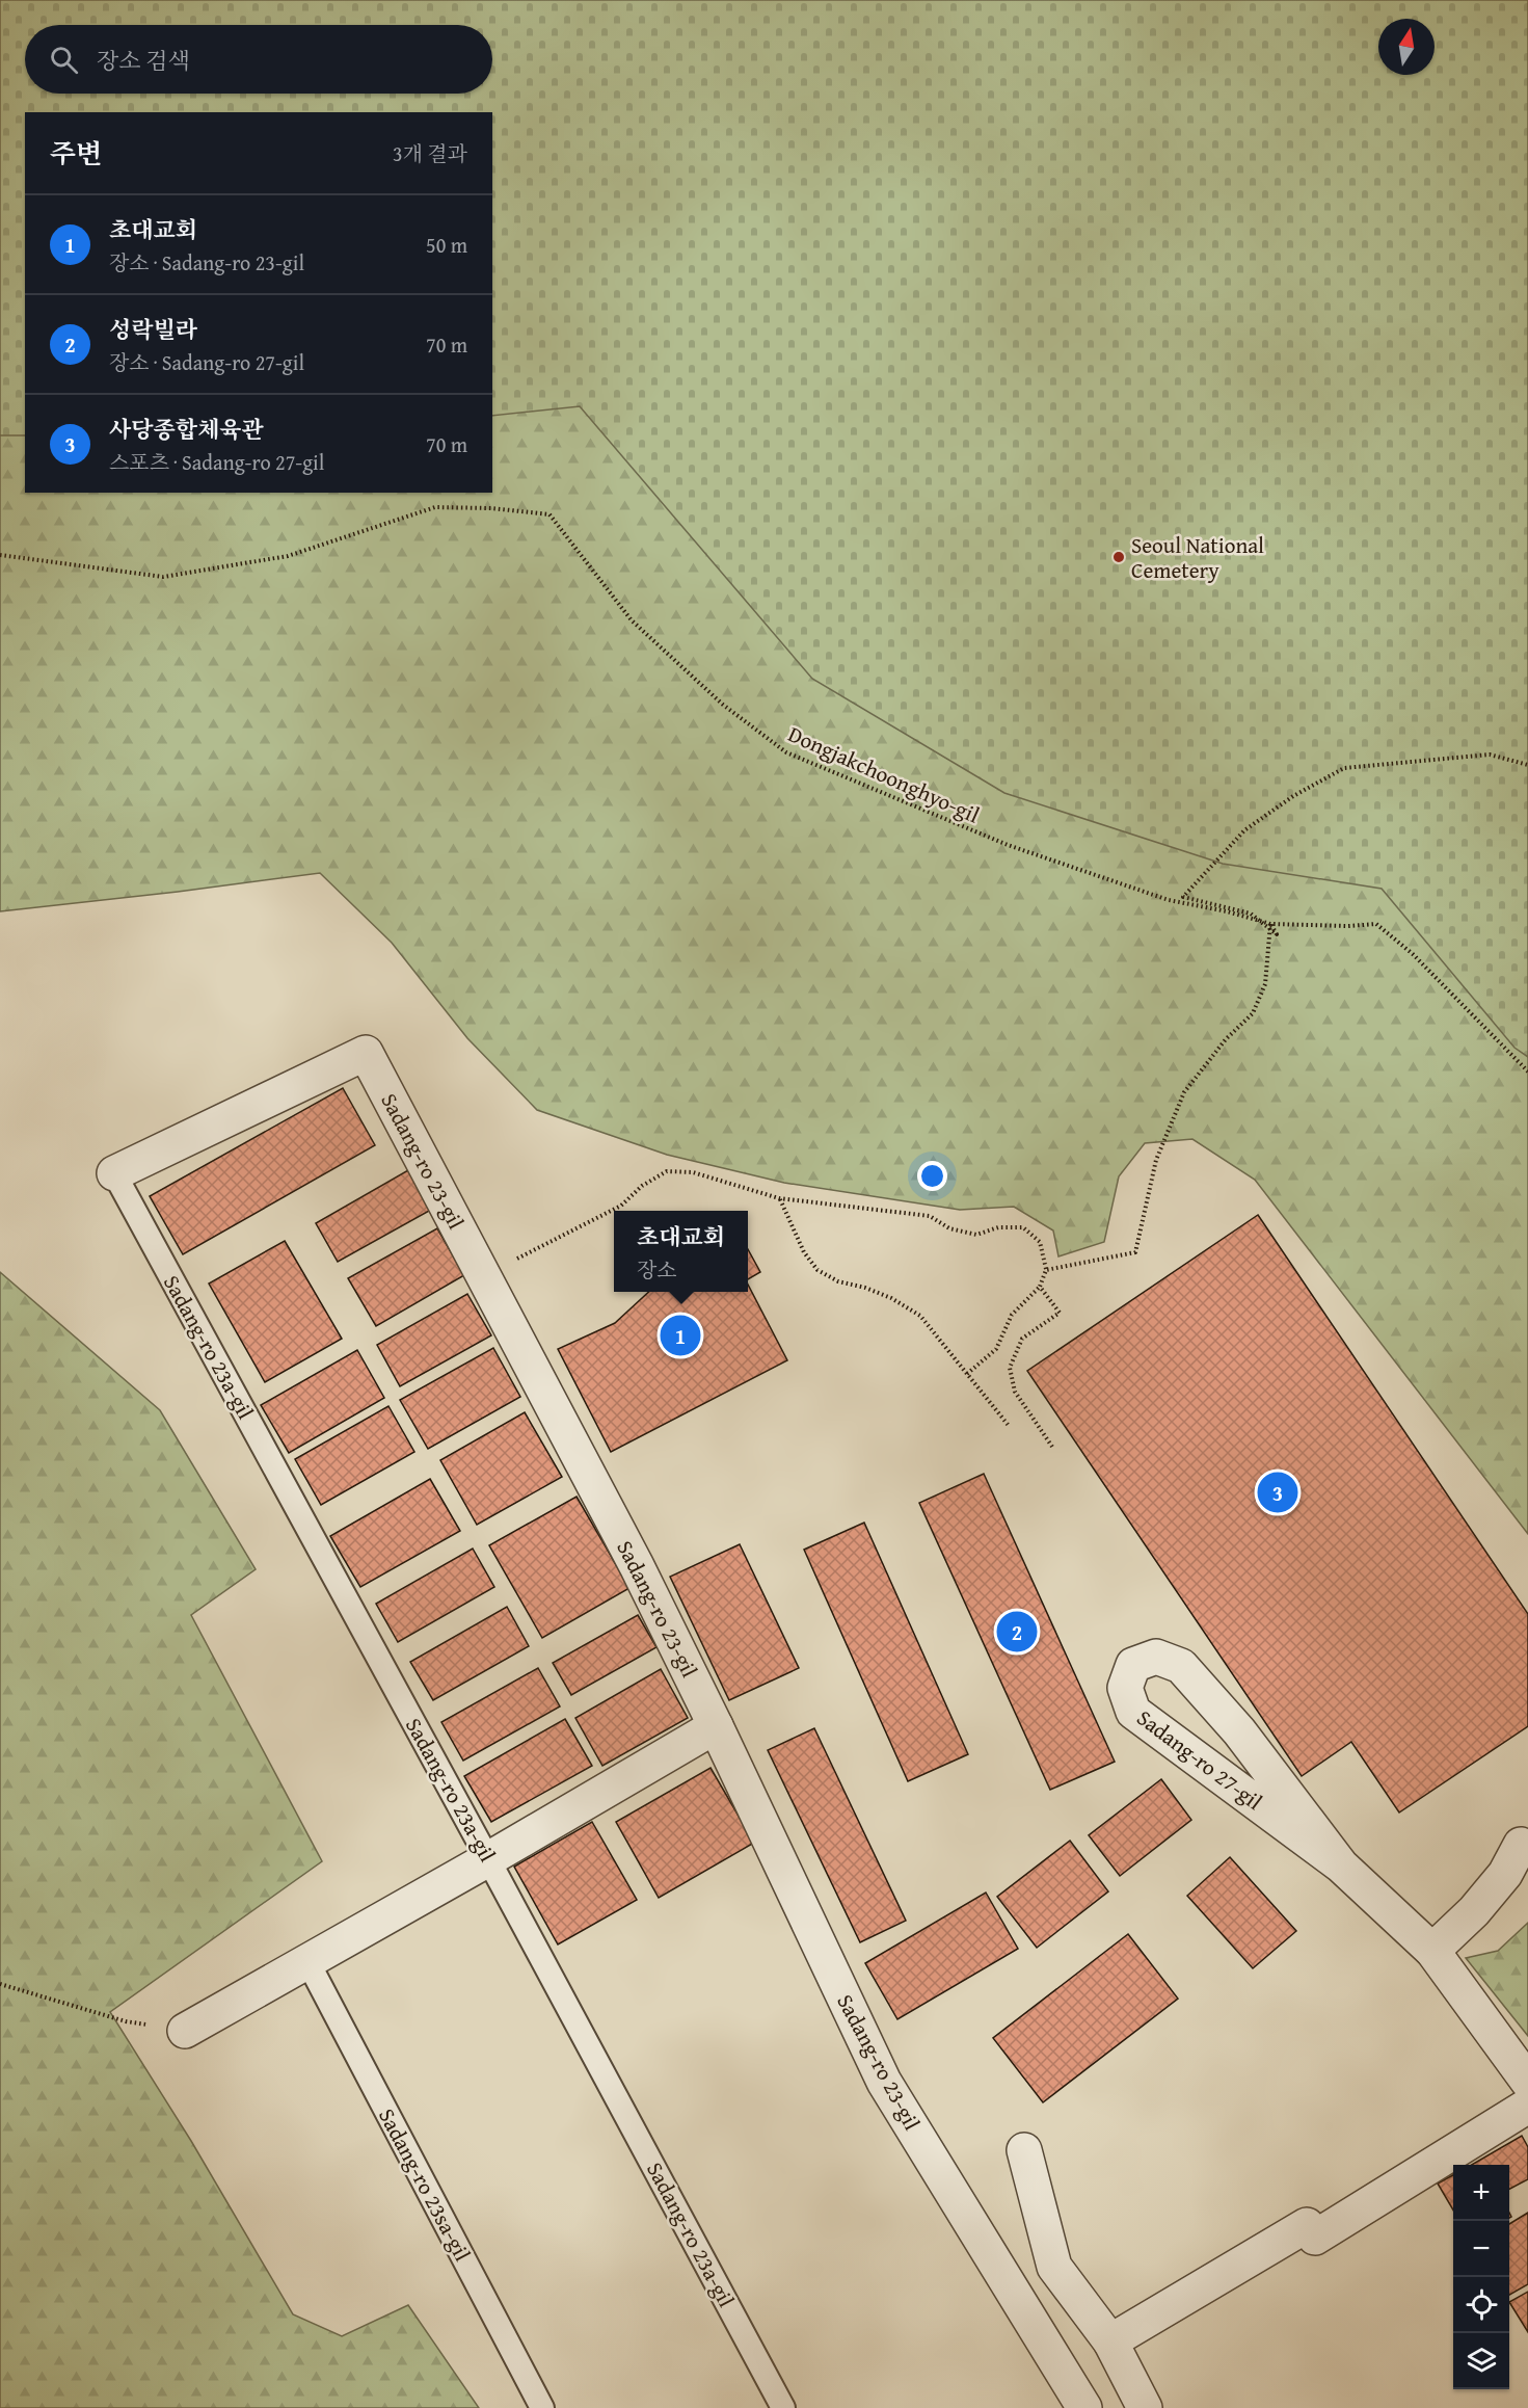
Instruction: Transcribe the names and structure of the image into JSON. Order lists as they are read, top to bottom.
{
  "streets": {
    "street": ["Sadang-ro 23-gil", "Sadang-ro 27-gil"],
    "lane": ["Sadang-ro 23a-gil", "Sadang-ro 23sa-gil"],
    "path": ["Dongjakchoonghyo-gil"]
  },
  "crossings": [
    ["Sadang-ro 23-gil", "Sadang-ro 23a-gil"]
  ],
  "places": ["Seoul National Cemetery"],
  "north": "top",
  "page": {
    "search": "장소 검색",
    "heading": ["주변", "3개 결과"],
    "list": [
      {
        "mark": "1",
        "name": "초대교회",
        "note": "장소 · Sadang-ro 23-gil",
        "value": "50 m"
      },
      {
        "mark": "2",
        "name": "성락빌라",
        "note": "장소 · Sadang-ro 27-gil",
        "value": "70 m"
      },
      {
        "mark": "3",
        "name": "사당종합체육관",
        "note": "스포츠 · Sadang-ro 27-gil",
        "value": "70 m"
      }
    ],
    "popup": ["초대교회", "장소"],
    "pins": ["1", "3", "2"],
    "map_buttons": ["+", "−"]
  }
}
